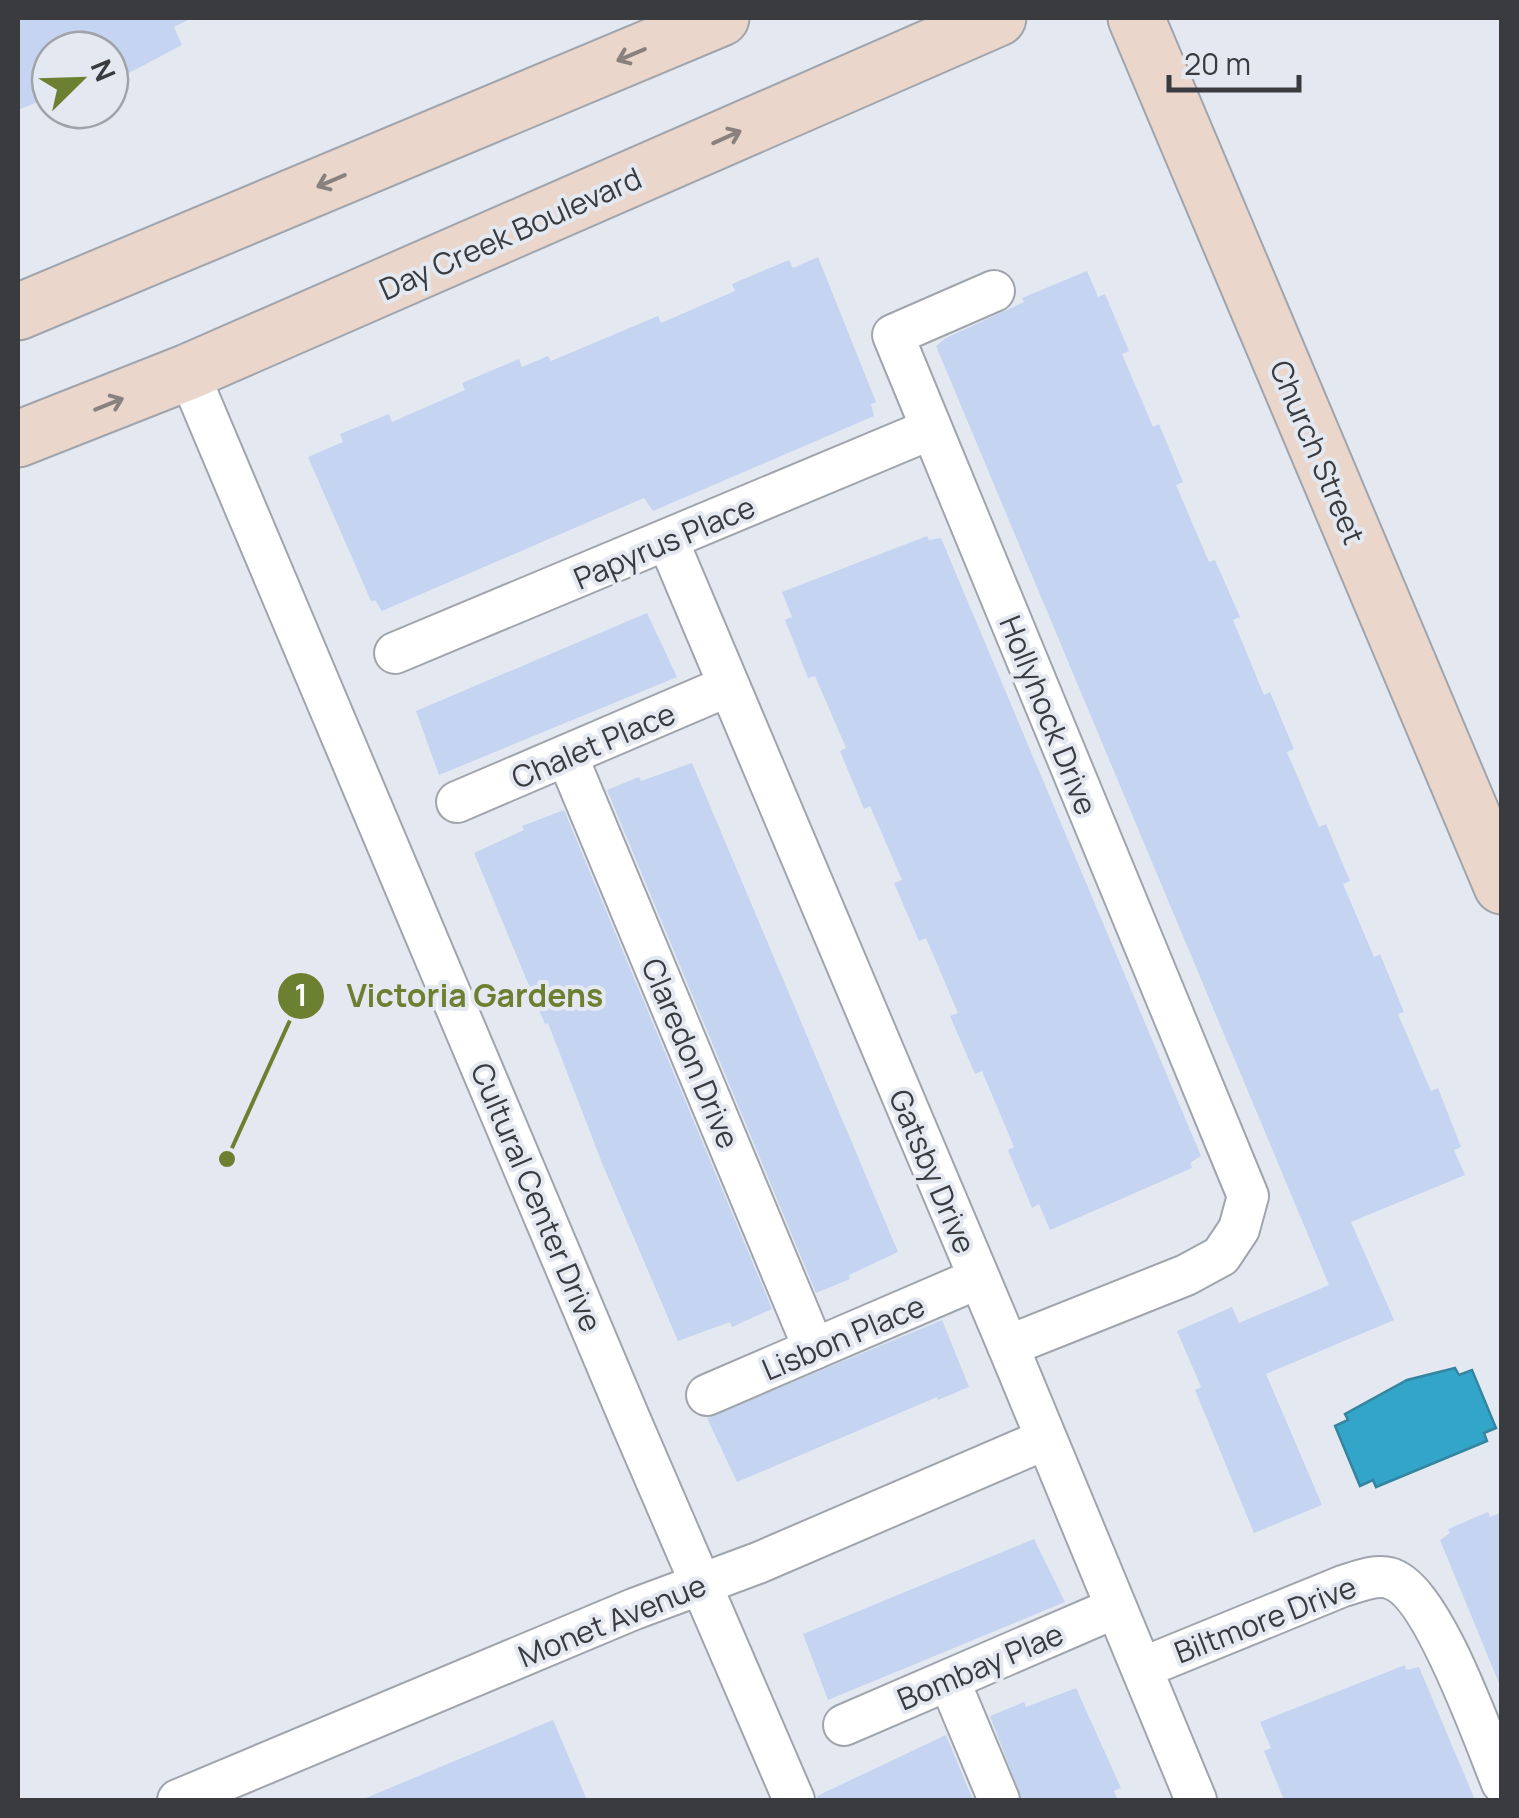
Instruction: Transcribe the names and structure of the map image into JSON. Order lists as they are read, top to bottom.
{
  "streets": {
    "main road": ["Day Creek Boulevard", "Church Street"],
    "street": [
      "Papyrus Place",
      "Hollyhock Drive",
      "Chalet Place",
      "Claredon Drive",
      "Gatsby Drive",
      "Cultural Center Drive",
      "Lisbon Place",
      "Biltmore Drive",
      "Monet Avenue",
      "Bombay Plae"
    ]
  },
  "crossings": [
    ["Day Creek Boulevard", "Cultural Center Drive"],
    ["Papyrus Place", "Hollyhock Drive"],
    ["Papyrus Place", "Gatsby Drive"],
    ["Hollyhock Drive", "Gatsby Drive"],
    ["Chalet Place", "Claredon Drive"],
    ["Chalet Place", "Gatsby Drive"],
    ["Claredon Drive", "Lisbon Place"],
    ["Gatsby Drive", "Lisbon Place"],
    ["Gatsby Drive", "Biltmore Drive"],
    ["Gatsby Drive", "Monet Avenue"],
    ["Gatsby Drive", "Bombay Plae"],
    ["Cultural Center Drive", "Monet Avenue"]
  ],
  "places": ["Victoria Gardens"],
  "scale_bar": "20 m",
  "north": "top right"
}
